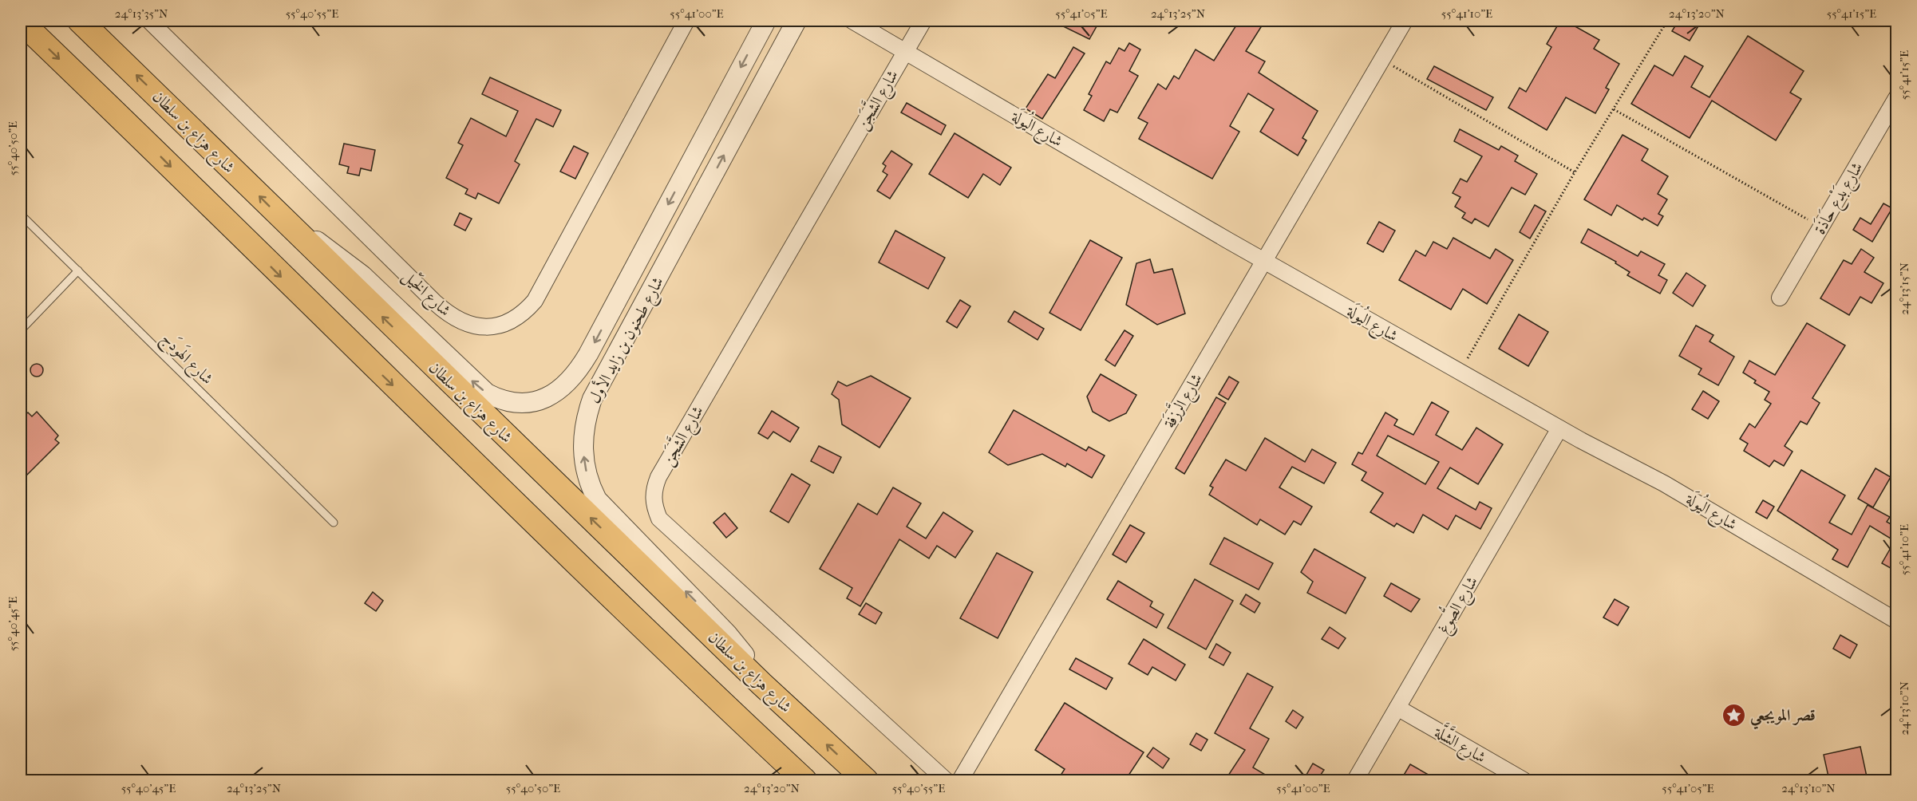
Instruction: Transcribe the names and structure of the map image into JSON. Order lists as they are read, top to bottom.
{
  "streets": {
    "main road": ["شارع هزاع بن سلطان"],
    "street": [
      "شارع الشَّجَن",
      "شارع اليُولَة",
      "شارع بَدْع حَاذَة",
      "شارع الخَيْل",
      "شارع طحنون بن زايد الأول",
      "شارع الرَّزفَة",
      "شارع الصُّوغ",
      "شارع الشَّلَّة"
    ],
    "lane": ["شارع الهَودَج"]
  },
  "crossings": [
    ["شارع الشَّجَن", "شارع اليُولَة"],
    ["شارع اليُولَة", "شارع الرَّزفَة"],
    ["شارع اليُولَة", "شارع الصُّوغ"],
    ["شارع هزاع بن سلطان", "شارع طحنون بن زايد الأول"],
    ["شارع الصُّوغ", "شارع الشَّلَّة"]
  ],
  "places": {
    "place": ["قصر المويجعي"]
  },
  "coordinates": [
    "24°13'35\"N",
    "55°40'55\"E",
    "55°41'00\"E",
    "55°41'05\"E",
    "24°13'25\"N",
    "55°41'10\"E",
    "24°13'20\"N",
    "55°41'15\"E",
    "55°40'50\"E",
    "24°13'15\"N",
    "55°40'45\"E",
    "24°13'10\"N"
  ]
}
